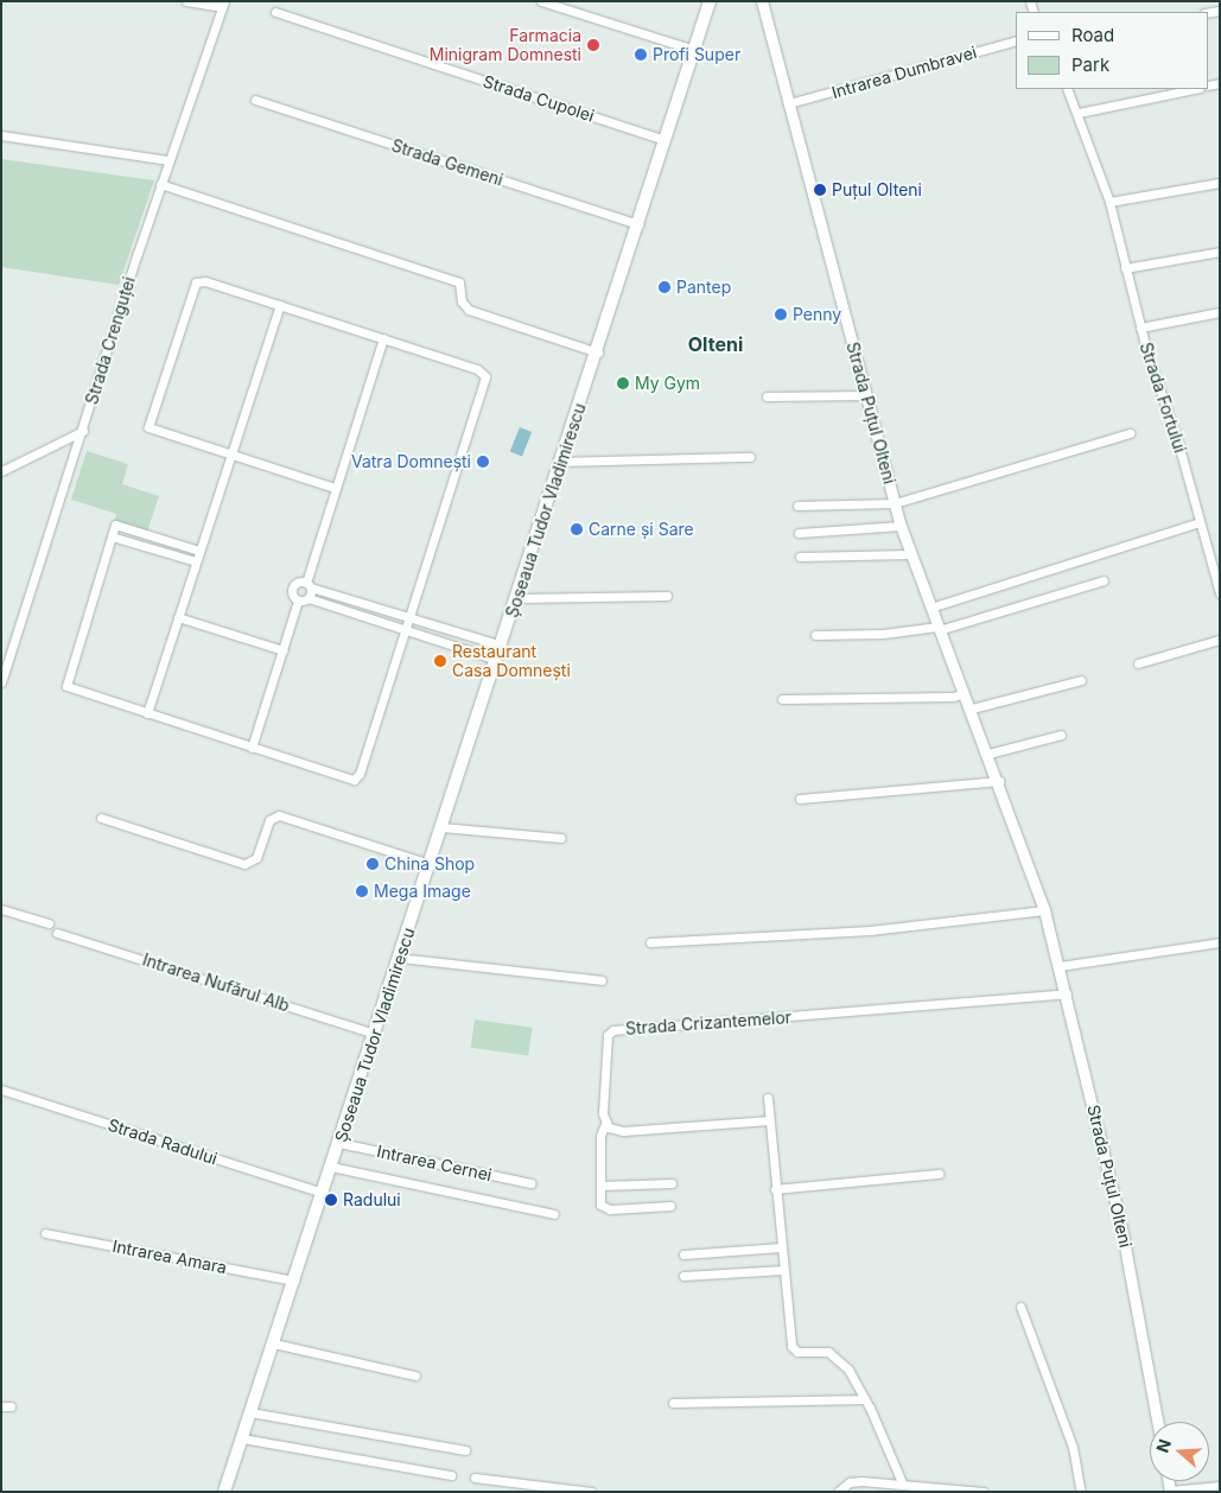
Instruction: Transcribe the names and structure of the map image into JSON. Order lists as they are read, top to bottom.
{
  "streets": {
    "main road": ["Șoseaua Tudor Vladimirescu"],
    "street": [
      "Intrarea Dumbravei",
      "Strada Cupolei",
      "Strada Gemeni",
      "Strada Crenguței",
      "Strada Fortului",
      "Strada Puțul Olteni",
      "Intrarea Nufărul Alb",
      "Strada Crizantemelor",
      "Strada Radului",
      "Intrarea Cernei",
      "Intrarea Amara"
    ]
  },
  "crossings": [
    ["Intrarea Dumbravei", "Strada Puțul Olteni"],
    ["Strada Cupolei", "Șoseaua Tudor Vladimirescu"],
    ["Strada Gemeni", "Șoseaua Tudor Vladimirescu"],
    ["Strada Puțul Olteni", "Strada Crizantemelor"],
    ["Șoseaua Tudor Vladimirescu", "Intrarea Nufărul Alb"],
    ["Șoseaua Tudor Vladimirescu", "Strada Radului"],
    ["Șoseaua Tudor Vladimirescu", "Intrarea Cernei"],
    ["Șoseaua Tudor Vladimirescu", "Intrarea Amara"]
  ],
  "districts": ["Olteni"],
  "places": [
    "Farmacia Minigram Domnesti",
    "Profi Super",
    "Puțul Olteni",
    "Pantep",
    "Penny",
    "My Gym",
    "Vatra Domnești",
    "Carne și Sare",
    "Restaurant Casa Domnești",
    "China Shop",
    "Mega Image",
    "Radului"
  ],
  "legend": ["Road", "Park"],
  "north": "left"
}
